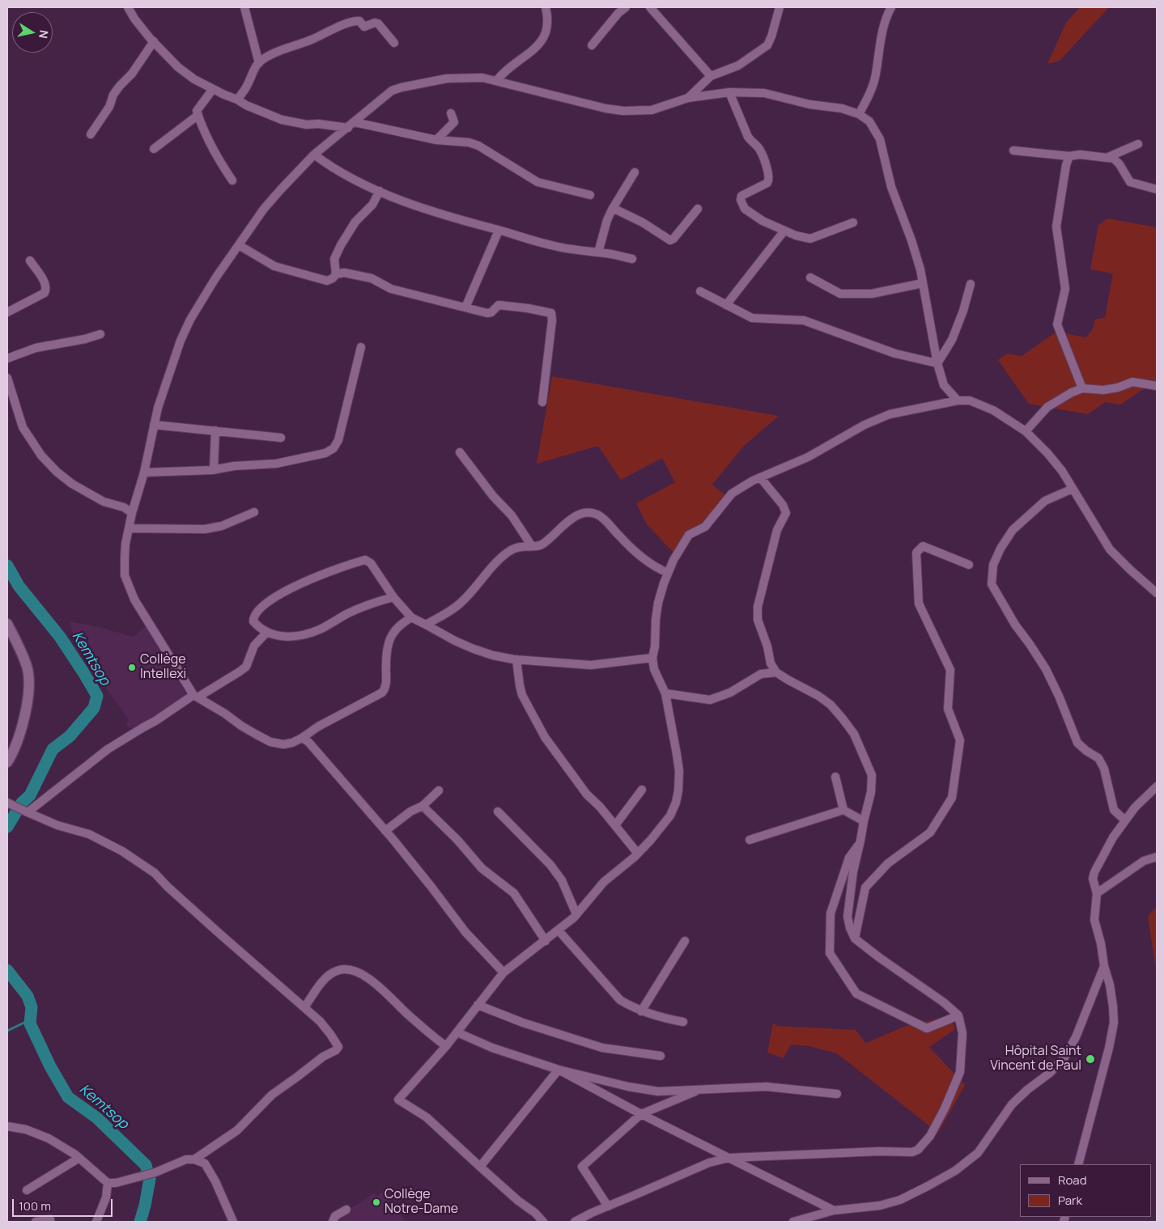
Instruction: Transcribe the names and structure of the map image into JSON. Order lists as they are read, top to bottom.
{
  "water": ["Kemtsop"],
  "places": ["Collège Intellexi", "Hôpital Saint Vincent de Paul", "Collège Notre-Dame"],
  "legend": ["Road", "Park"],
  "scale_bar": "100 m",
  "north": "right"
}
